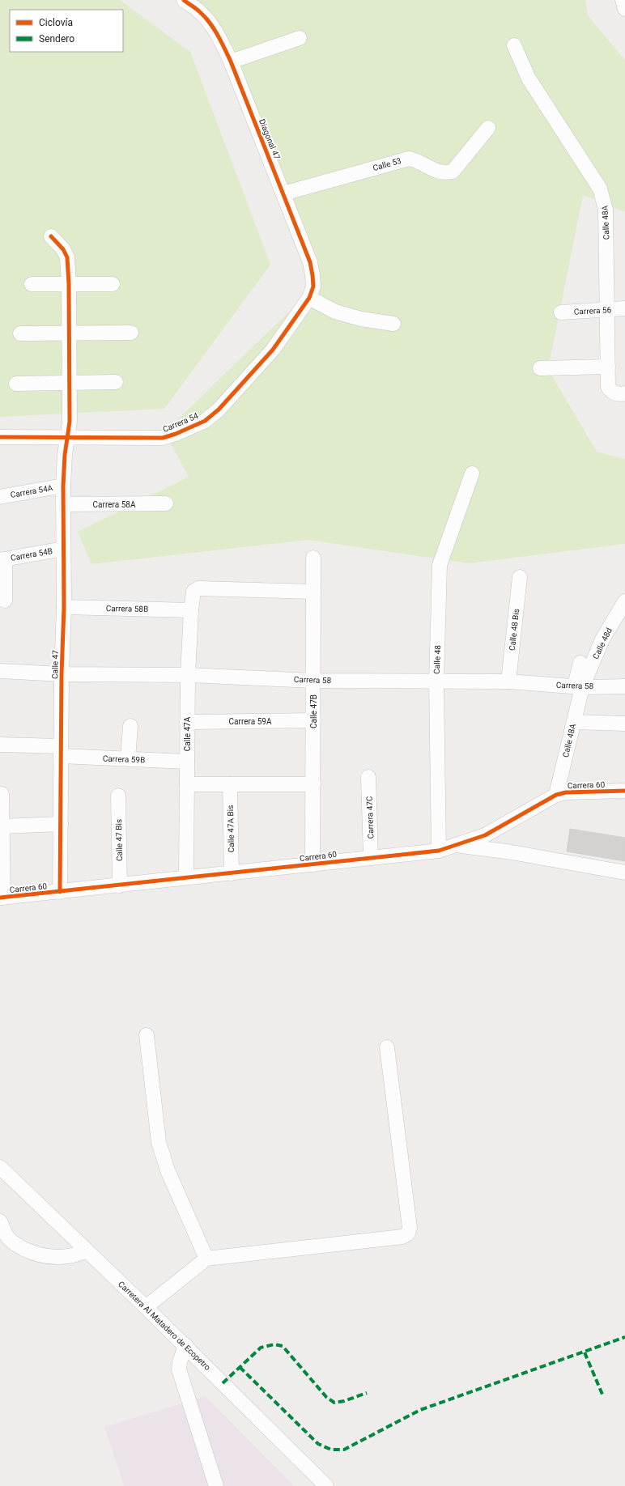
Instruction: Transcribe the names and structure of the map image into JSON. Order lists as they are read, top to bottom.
{
  "streets": {
    "street": [
      "Diagonal 47",
      "Calle 53",
      "Calle 48A",
      "Carrera 56",
      "Carrera 54",
      "Carrera 54A",
      "Carrera 58A",
      "Carrera 54B",
      "Carrera 58B",
      "Calle 48 Bis",
      "Calle 48d",
      "Calle 48",
      "Calle 47",
      "Carrera 58",
      "Calle 47B",
      "Carrera 59A",
      "Calle 47A",
      "Carrera 59B",
      "Carrera 60",
      "Carrera 47C",
      "Calle 47A Bis",
      "Calle 47 Bis",
      "Carretera Al Matadero de Ecopetro"
    ]
  },
  "crossings": [
    ["Diagonal 47", "Calle 53"],
    ["Diagonal 47", "Carrera 54"],
    ["Calle 48A", "Carrera 56"],
    ["Calle 48A", "Calle 48d"],
    ["Calle 48A", "Carrera 58"],
    ["Calle 48A", "Carrera 60"],
    ["Carrera 54", "Calle 47"],
    ["Carrera 54A", "Calle 47"],
    ["Carrera 58A", "Calle 47"],
    ["Carrera 54B", "Calle 47"],
    ["Carrera 58B", "Calle 47"],
    ["Carrera 58B", "Calle 47A"],
    ["Calle 48 Bis", "Carrera 58"],
    ["Calle 48d", "Carrera 58"],
    ["Calle 48", "Carrera 58"],
    ["Calle 48", "Carrera 60"],
    ["Calle 47", "Carrera 58"],
    ["Calle 47", "Carrera 59B"],
    ["Calle 47", "Carrera 60"],
    ["Carrera 58", "Calle 47B"],
    ["Carrera 58", "Calle 47A"],
    ["Calle 47B", "Carrera 59A"],
    ["Calle 47B", "Calle 47A"],
    ["Calle 47B", "Carrera 60"],
    ["Carrera 59A", "Calle 47A"],
    ["Calle 47A", "Carrera 59B"],
    ["Calle 47A", "Carrera 60"],
    ["Carrera 60", "Carrera 47C"],
    ["Carrera 60", "Calle 47A Bis"],
    ["Carrera 60", "Calle 47 Bis"]
  ],
  "legend": ["Ciclovía", "Sendero"]
}
